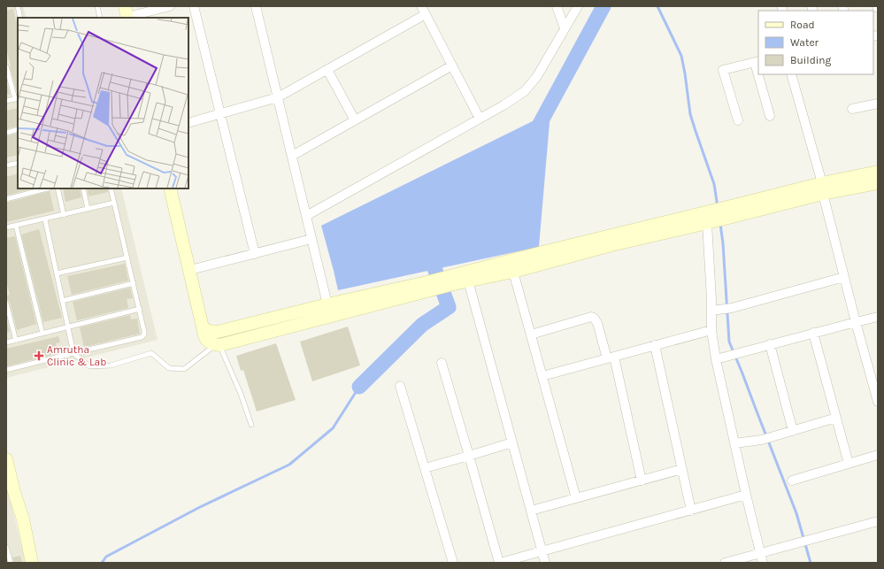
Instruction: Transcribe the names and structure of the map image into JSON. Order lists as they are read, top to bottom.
{
  "places": {
    "health": ["Amrutha Clinic & Lab"]
  },
  "legend": ["Road", "Water", "Building"]
}
